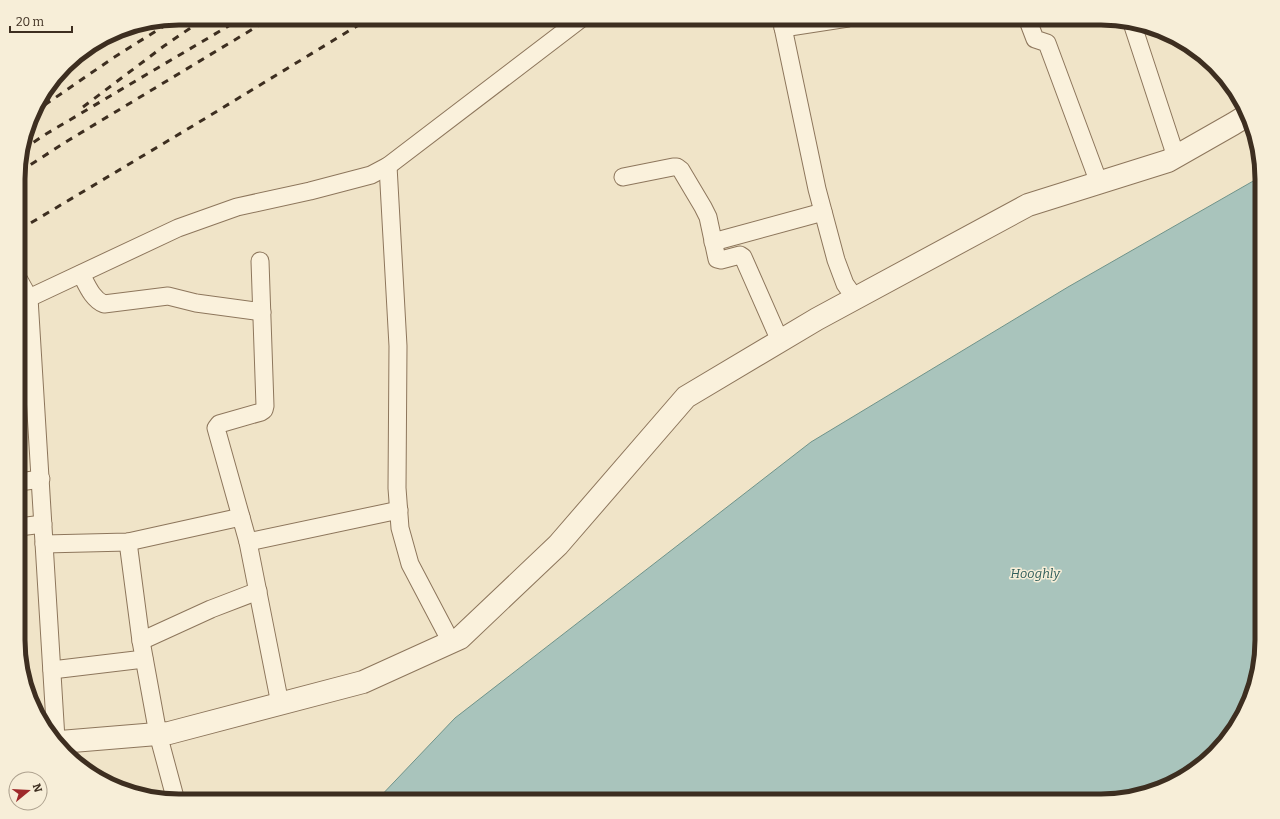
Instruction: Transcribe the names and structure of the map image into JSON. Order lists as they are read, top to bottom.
{
  "water": ["Hooghly"],
  "scale_bar": "20 m",
  "north": "right"
}
